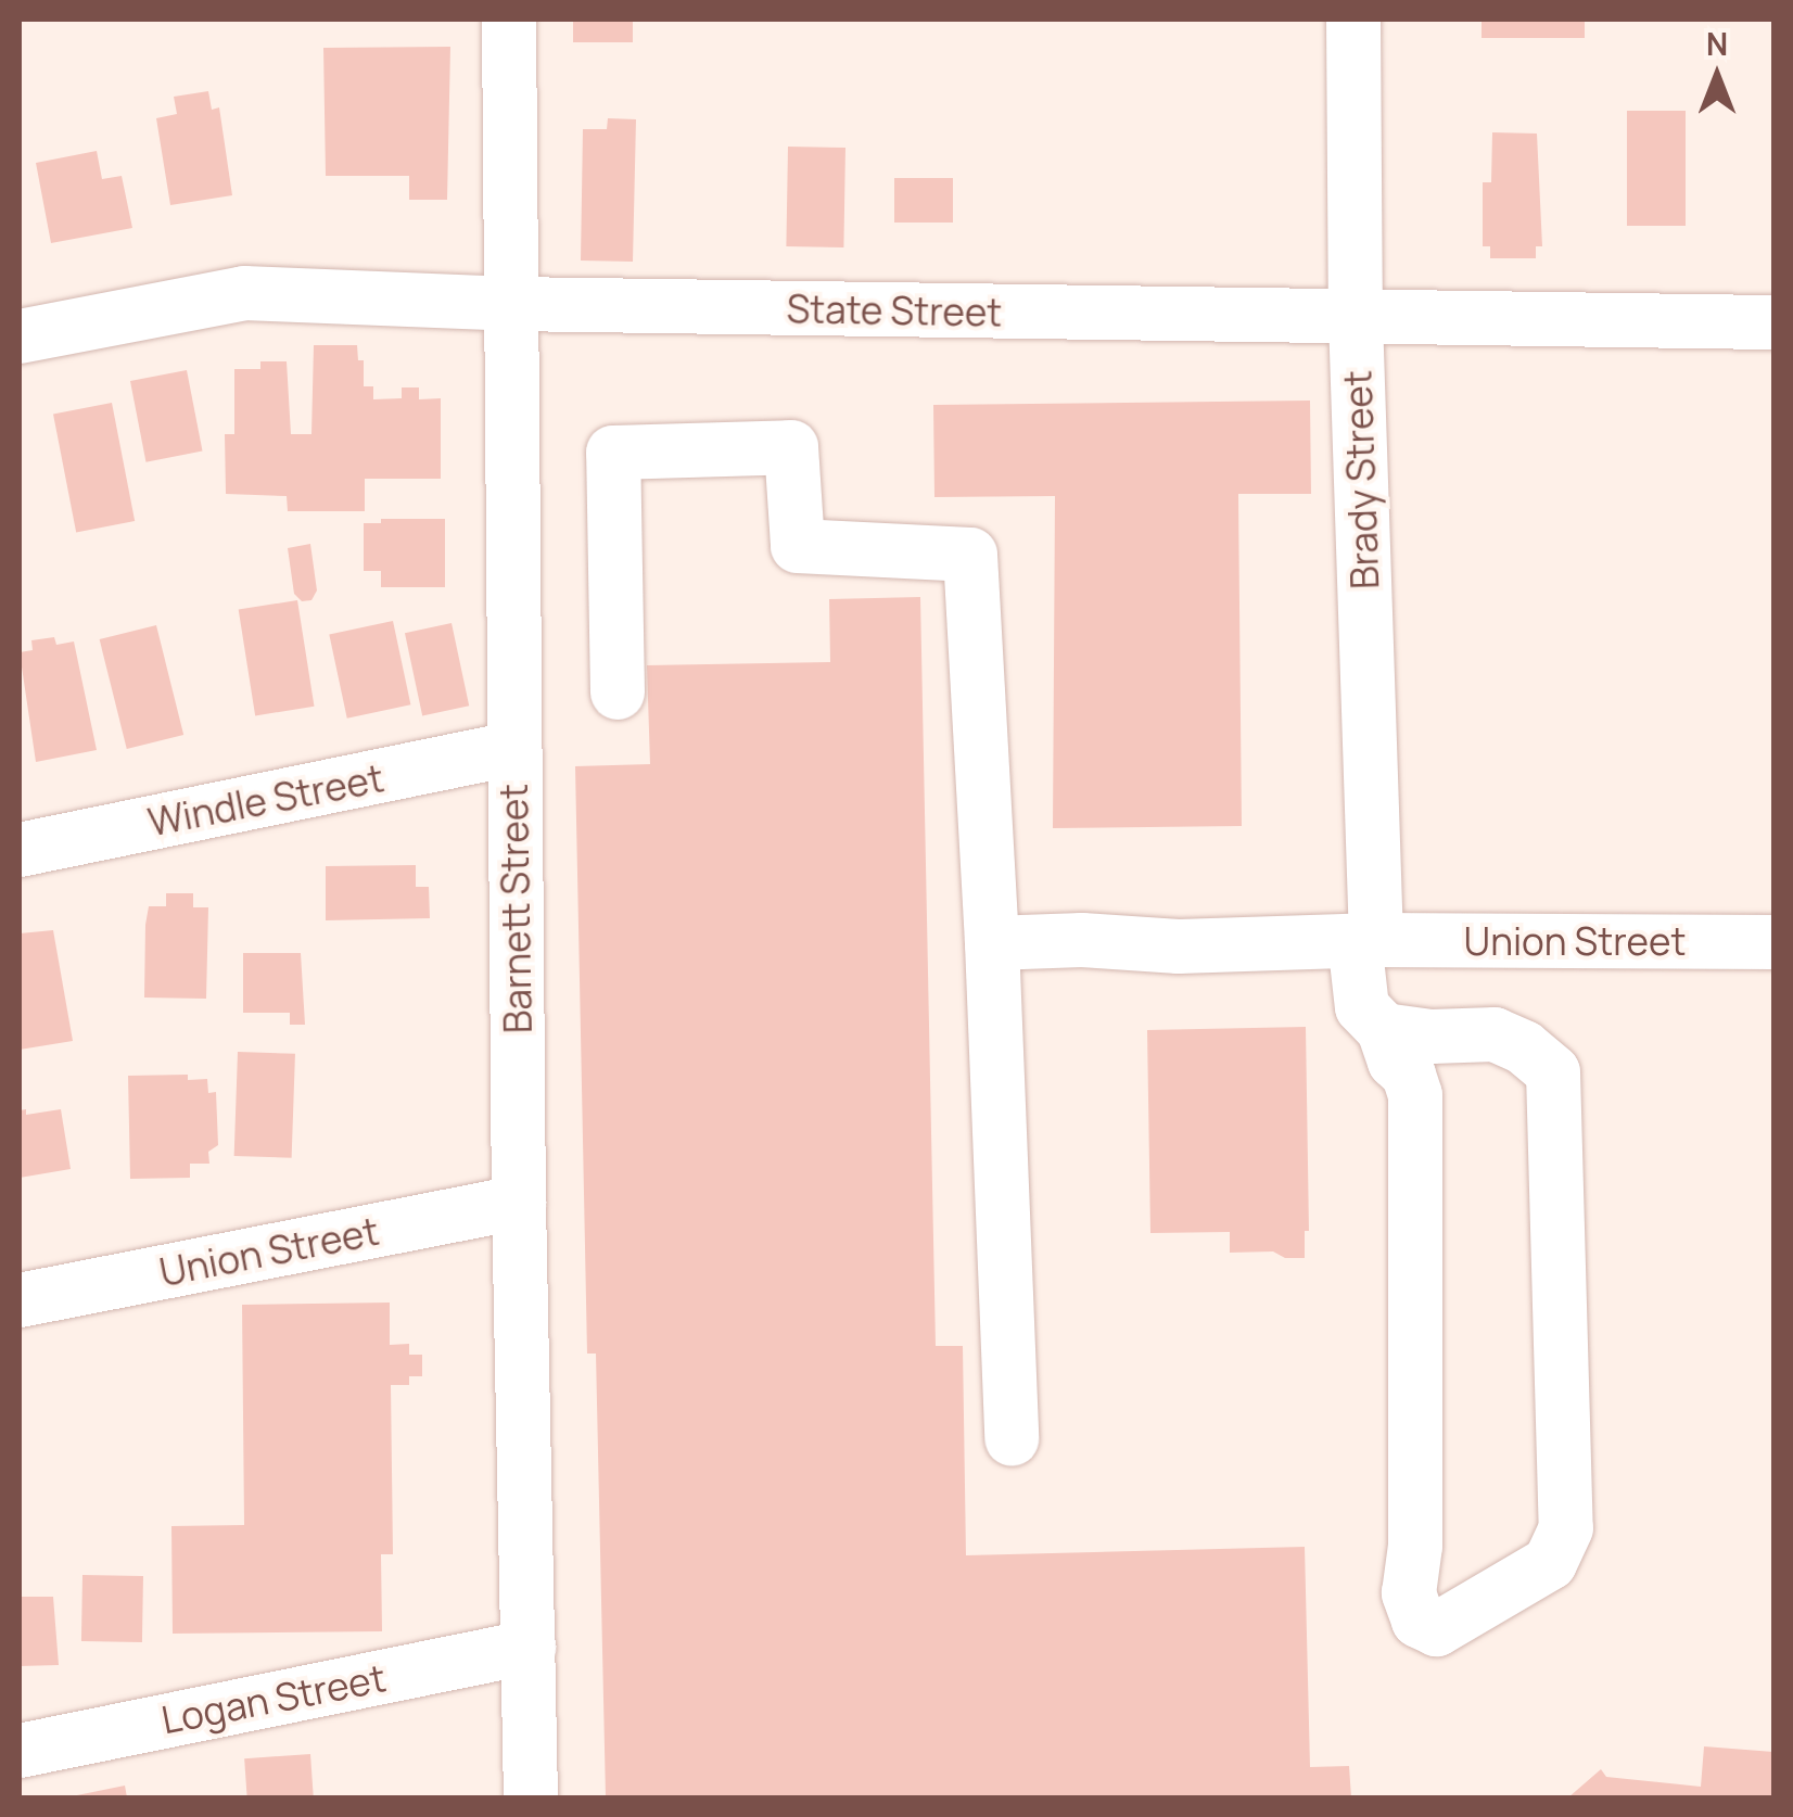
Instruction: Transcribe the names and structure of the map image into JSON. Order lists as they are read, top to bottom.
{
  "streets": {
    "street": [
      "State Street",
      "Brady Street",
      "Windle Street",
      "Barnett Street",
      "Union Street",
      "Logan Street"
    ]
  },
  "crossings": [
    ["State Street", "Brady Street"],
    ["State Street", "Barnett Street"],
    ["Brady Street", "Union Street"],
    ["Windle Street", "Barnett Street"],
    ["Barnett Street", "Union Street"],
    ["Barnett Street", "Logan Street"]
  ],
  "north": "top"
}
